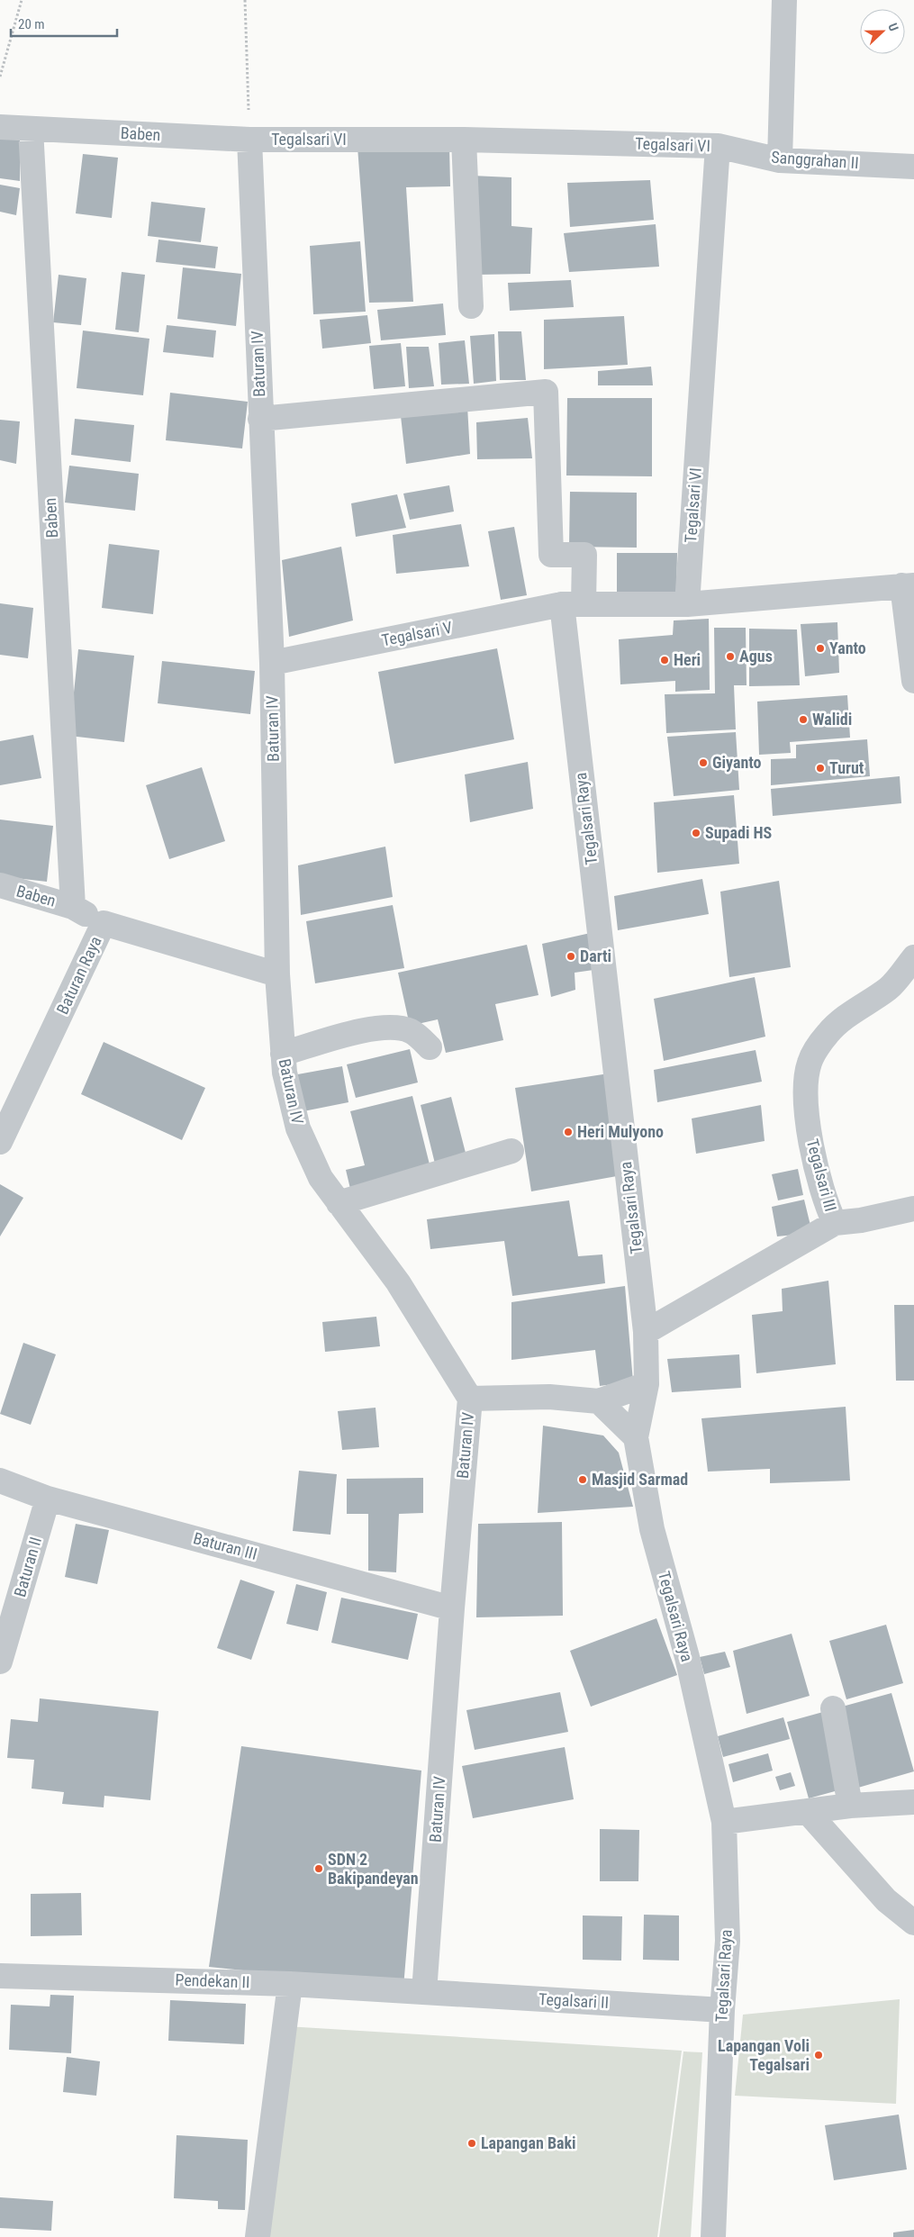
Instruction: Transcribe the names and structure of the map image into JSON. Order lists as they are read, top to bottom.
{
  "streets": {
    "street": [
      "Baben",
      "Tegalsari VI",
      "Sanggrahan II",
      "Baturan IV",
      "Tegalsari V",
      "Tegalsari Raya",
      "Baturan Raya",
      "Tegalsari III",
      "Baturan III",
      "Baturan II",
      "Pendekan II",
      "Tegalsari II"
    ]
  },
  "crossings": [
    ["Baben", "Tegalsari VI"],
    ["Baben", "Baturan IV"],
    ["Baben", "Baturan Raya"],
    ["Tegalsari VI", "Sanggrahan II"],
    ["Tegalsari VI", "Baturan IV"],
    ["Baturan IV", "Tegalsari V"],
    ["Baturan IV", "Tegalsari Raya"],
    ["Baturan IV", "Baturan Raya"],
    ["Baturan IV", "Baturan III"],
    ["Baturan IV", "Pendekan II"],
    ["Baturan IV", "Tegalsari II"],
    ["Tegalsari V", "Tegalsari Raya"],
    ["Tegalsari Raya", "Tegalsari II"],
    ["Baturan III", "Baturan II"],
    ["Pendekan II", "Tegalsari II"]
  ],
  "places": [
    "Yanto",
    "Agus",
    "Heri",
    "Walidi",
    "Giyanto",
    "Turut",
    "Supadi HS",
    "Darti",
    "Heri Mulyono",
    "Masjid Sarmad",
    "SDN 2 Bakipandeyan",
    "Lapangan Voli Tegalsari",
    "Lapangan Baki"
  ],
  "scale_bar": "20 m",
  "north": "right"
}
